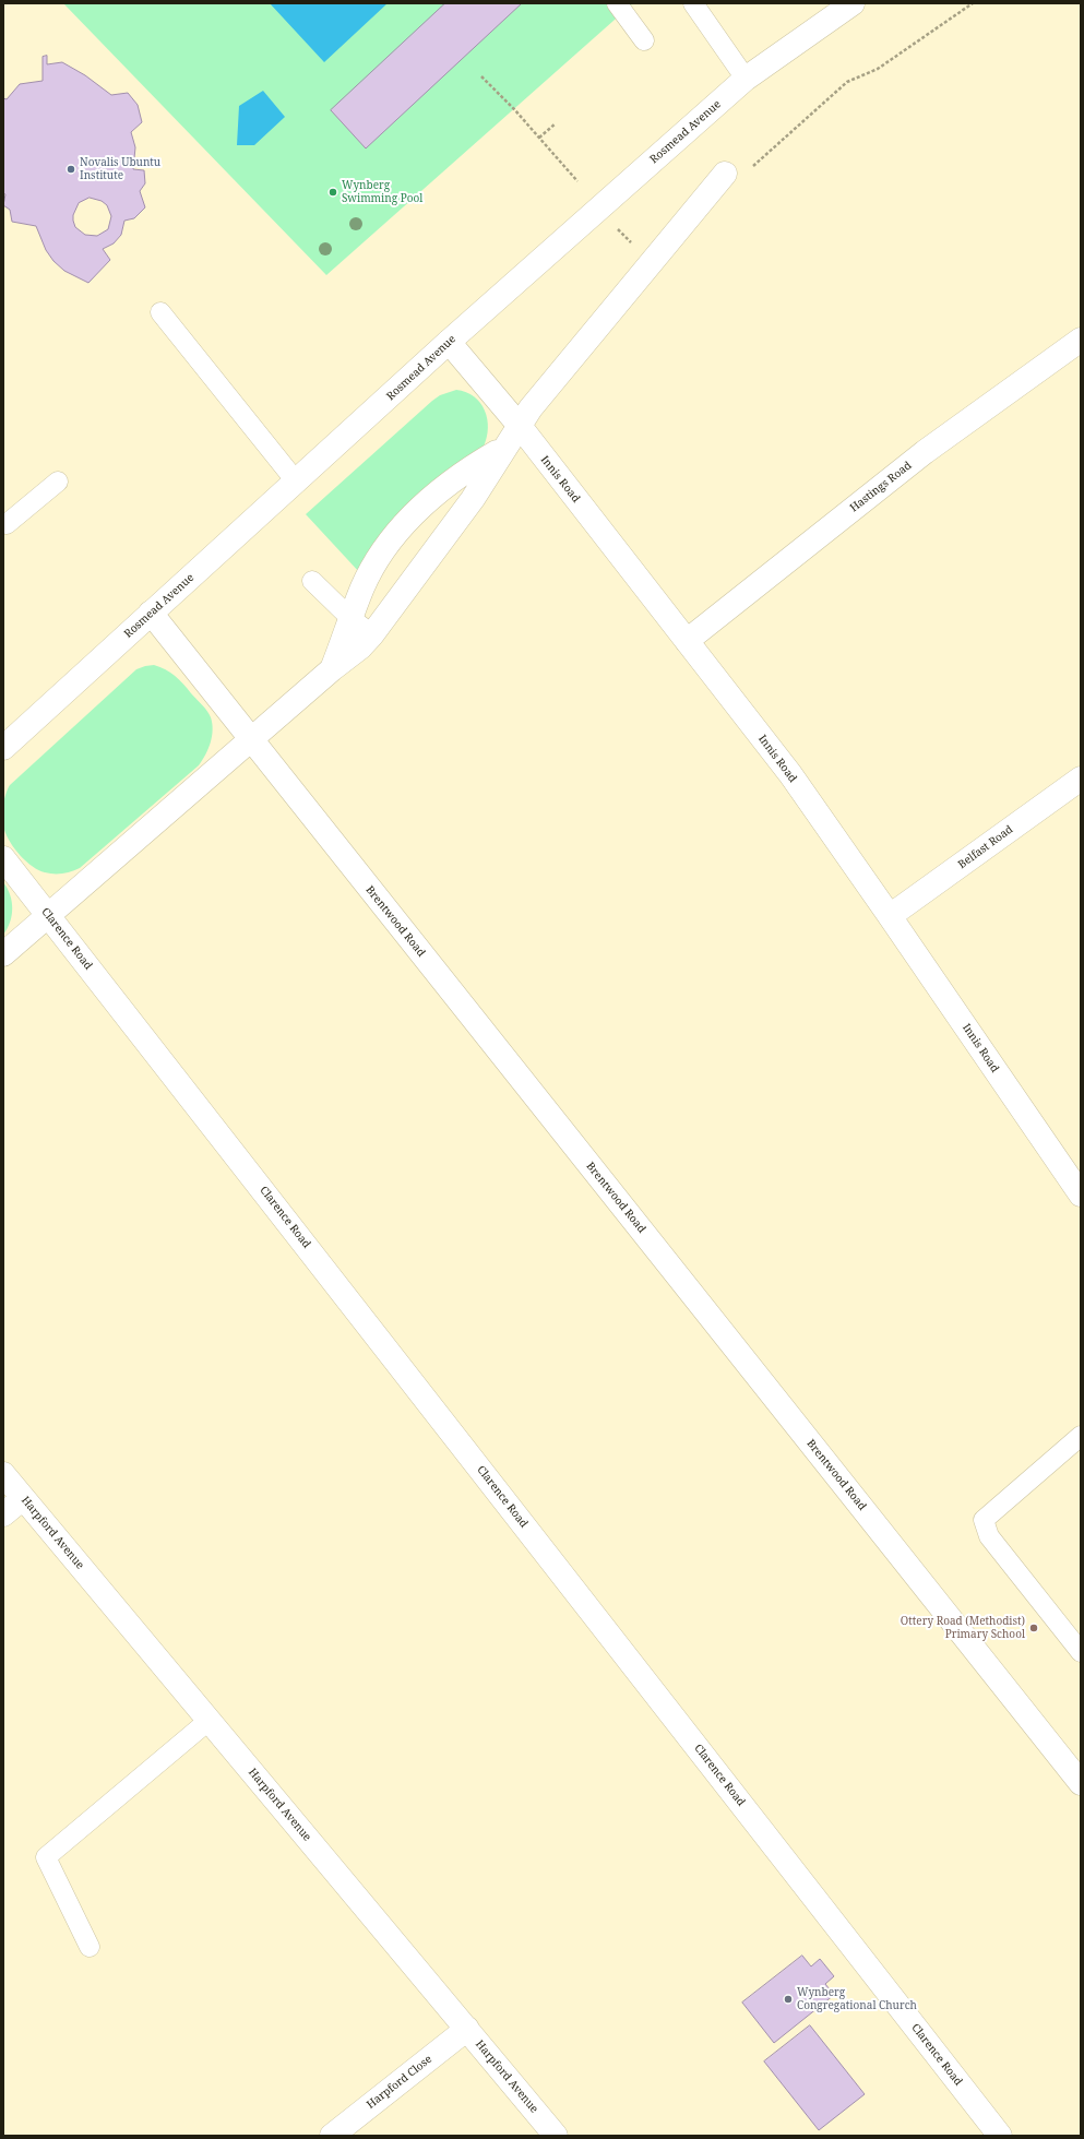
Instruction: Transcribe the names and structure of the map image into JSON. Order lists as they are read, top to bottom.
{
  "streets": {
    "street": [
      "Rosmead Avenue",
      "Innis Road",
      "Hastings Road",
      "Belfast Road",
      "Brentwood Road",
      "Clarence Road",
      "Harpford Avenue",
      "Harpford Close"
    ]
  },
  "crossings": [
    ["Rosmead Avenue", "Innis Road"],
    ["Rosmead Avenue", "Brentwood Road"],
    ["Innis Road", "Hastings Road"],
    ["Innis Road", "Belfast Road"],
    ["Harpford Avenue", "Harpford Close"]
  ],
  "places": [
    "Novalis Ubuntu Institute",
    "Wynberg Swimming Pool",
    "Ottery Road (Methodist) Primary School",
    "Wynberg Congregational Church"
  ]
}
